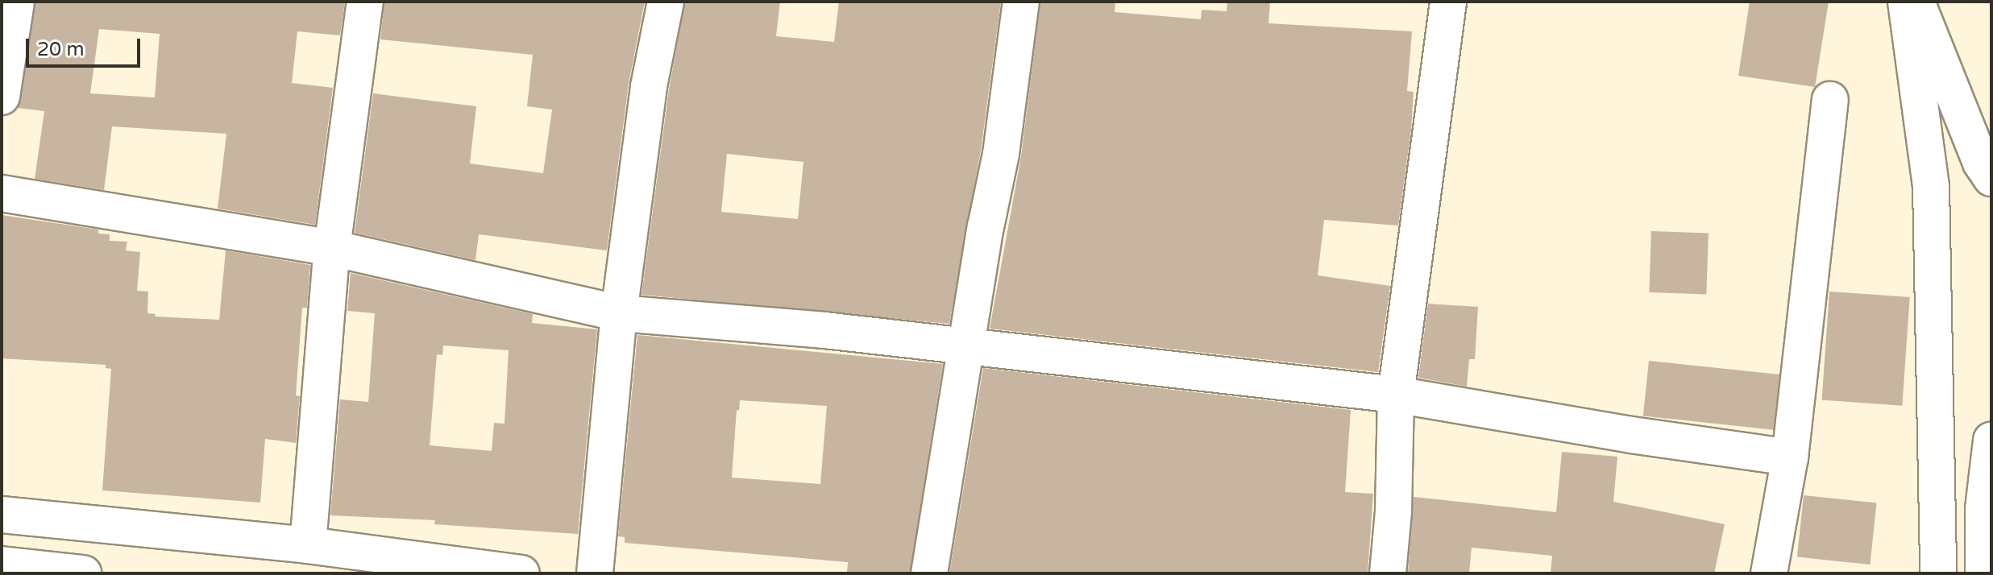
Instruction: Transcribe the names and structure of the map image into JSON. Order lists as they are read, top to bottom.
{
  "scale_bar": "20 m"
}
